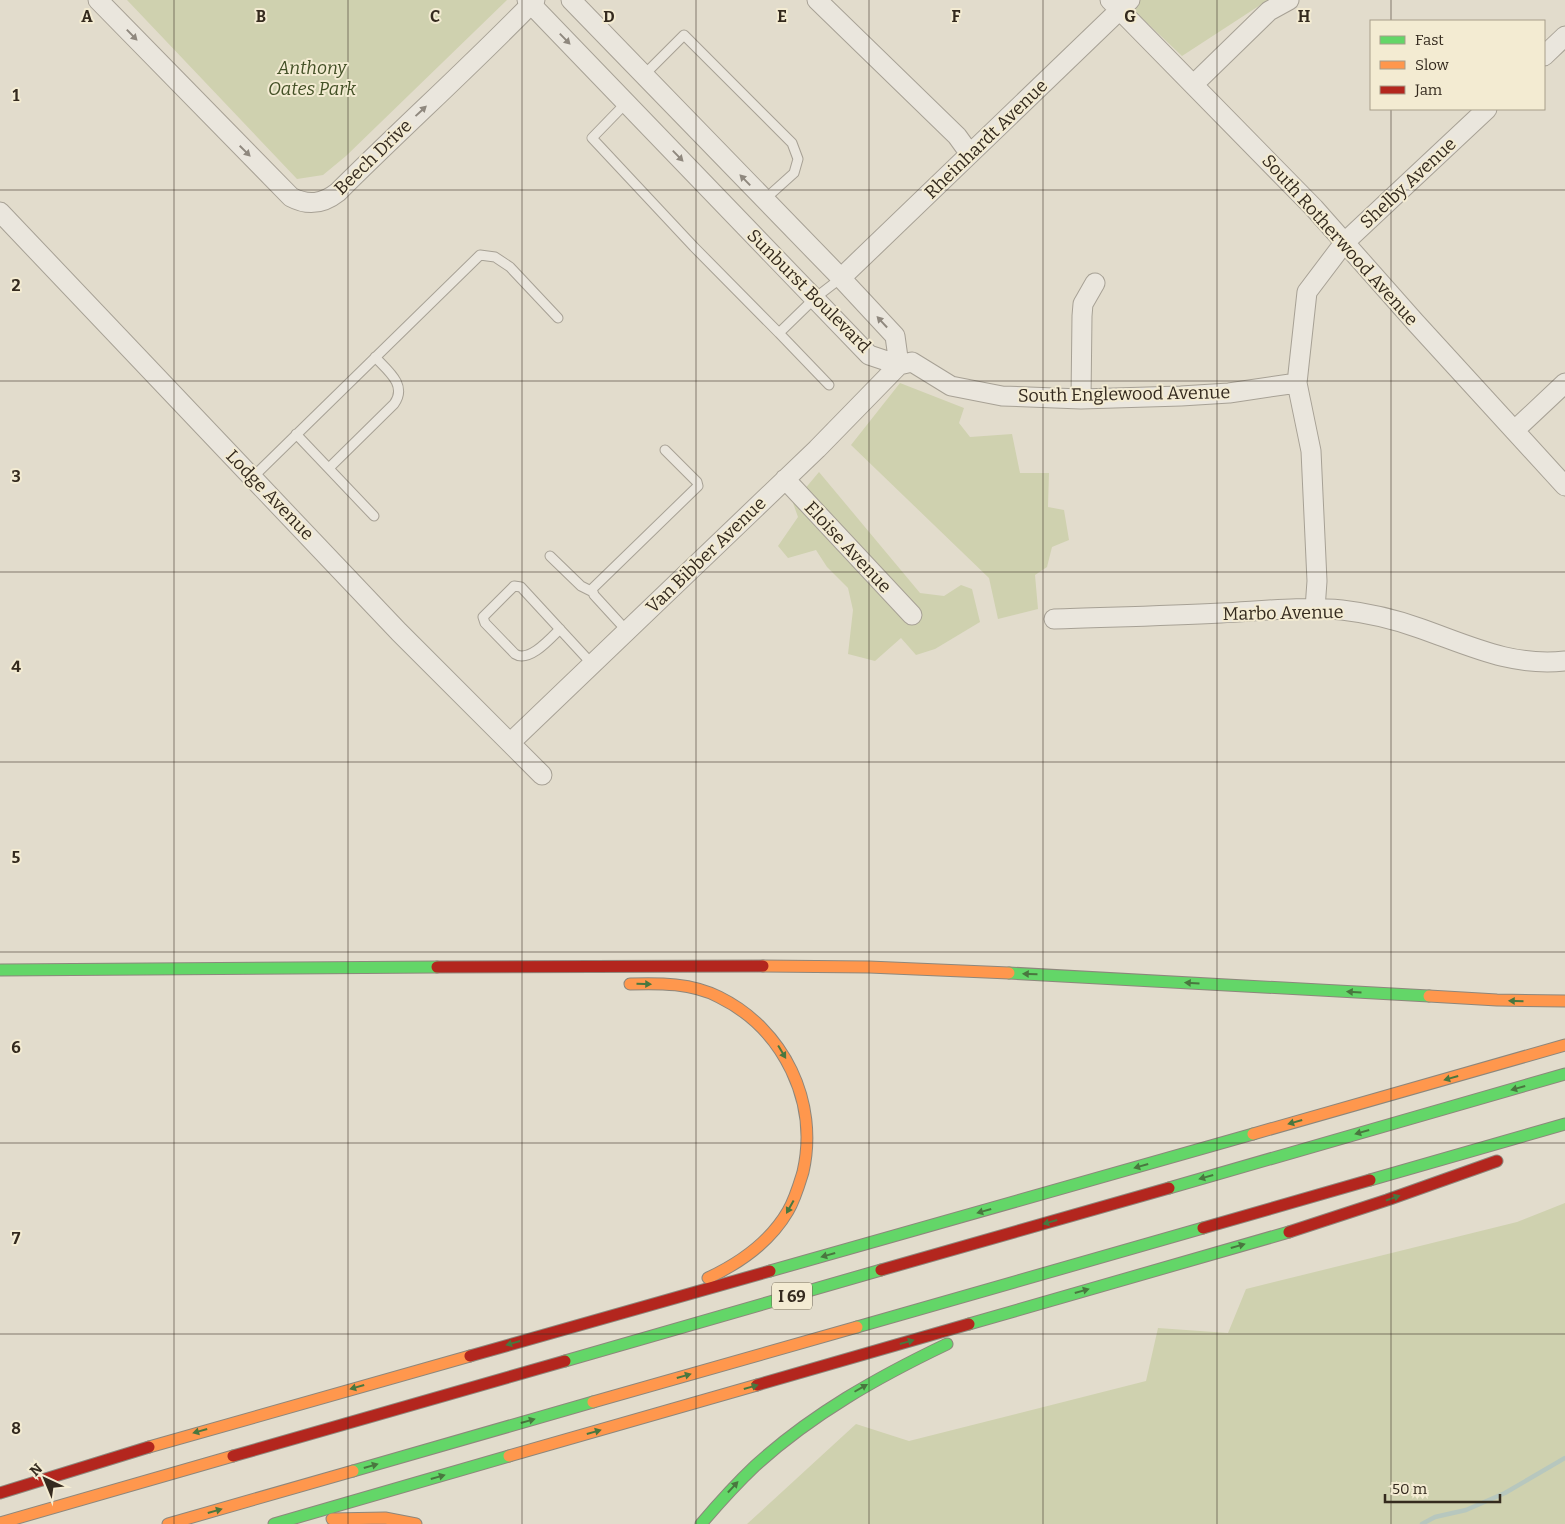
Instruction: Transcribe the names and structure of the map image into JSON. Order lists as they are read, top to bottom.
{
  "streets": {
    "highway": ["I 69"],
    "street": [
      "Rheinhardt Avenue",
      "Beech Drive",
      "Shelby Avenue",
      "South Rotherwood Avenue",
      "Sunburst Boulevard",
      "South Englewood Avenue",
      "Lodge Avenue",
      "Eloise Avenue",
      "Van Bibber Avenue",
      "Marbo Avenue"
    ]
  },
  "crossings": [
    ["Rheinhardt Avenue", "South Rotherwood Avenue"],
    ["Rheinhardt Avenue", "Sunburst Boulevard"],
    ["Beech Drive", "Sunburst Boulevard"],
    ["Shelby Avenue", "South Rotherwood Avenue"],
    ["Shelby Avenue", "South Englewood Avenue"],
    ["Shelby Avenue", "Marbo Avenue"],
    ["Sunburst Boulevard", "South Englewood Avenue"],
    ["Sunburst Boulevard", "Van Bibber Avenue"],
    ["South Englewood Avenue", "Van Bibber Avenue"],
    ["Lodge Avenue", "Van Bibber Avenue"],
    ["Eloise Avenue", "Van Bibber Avenue"]
  ],
  "parks": ["Anthony Oates Park"],
  "legend": ["Fast", "Slow", "Jam"],
  "scale_bar": "50 m",
  "north": "top left",
  "grid": {
    "columns": [
      "A",
      "B",
      "C",
      "D",
      "E",
      "F",
      "G",
      "H"
    ],
    "rows": [
      "1",
      "2",
      "3",
      "4",
      "5",
      "6",
      "7",
      "8"
    ]
  }
}
